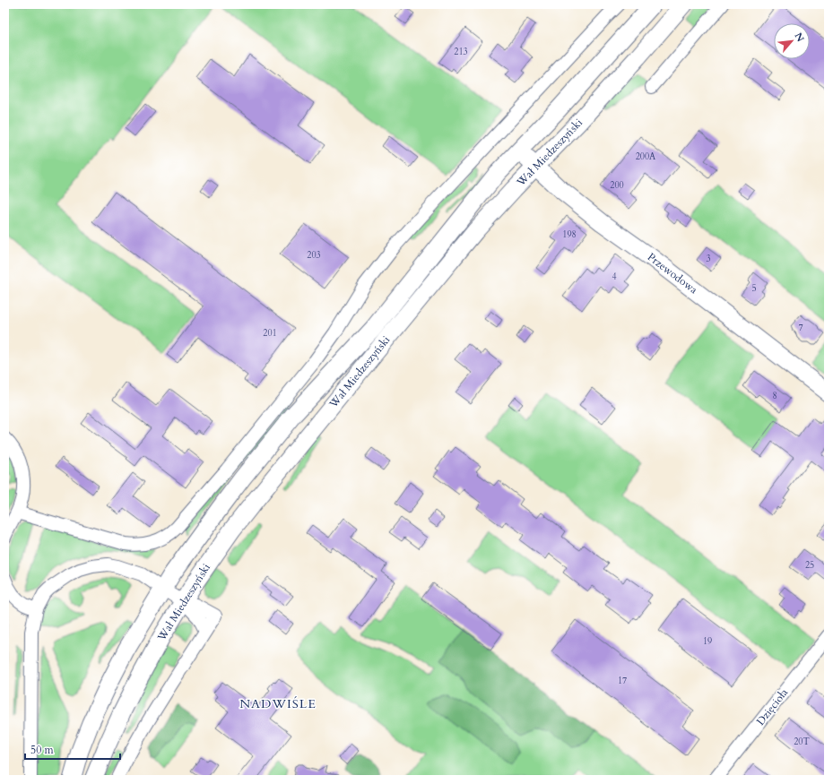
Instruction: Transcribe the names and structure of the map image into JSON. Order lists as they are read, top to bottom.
{
  "streets": {
    "main road": ["Wał Miedzeszyński", "Przewodowa"],
    "street": ["Dzięcioła"]
  },
  "crossings": [
    ["Wał Miedzeszyński", "Przewodowa"]
  ],
  "districts": ["NADWIŚLE"],
  "house_numbers": [
    "213",
    "200A",
    "200",
    "198",
    "203",
    "3",
    "4",
    "5",
    "7",
    "201",
    "8",
    "25",
    "19",
    "17",
    "20T"
  ],
  "scale_bar": "50 m",
  "north": "top right"
}
